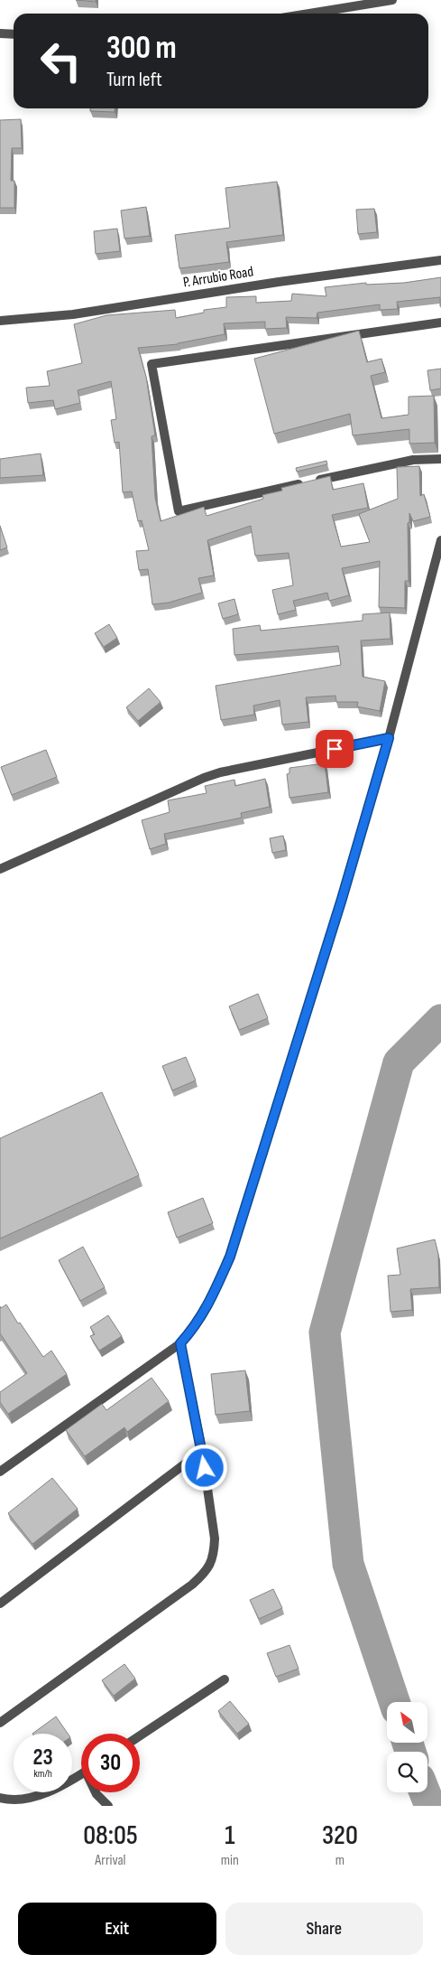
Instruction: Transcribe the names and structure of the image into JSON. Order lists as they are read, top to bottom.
{
  "streets": {
    "street": ["P. Arrubio Road"]
  },
  "north": "top left",
  "page": {
    "turn": ["300 m", "Turn left"],
    "speed": "23 km/h",
    "limit": "30",
    "eta": [
      "08:05",
      "Arrival",
      "1",
      "min",
      "320",
      "m"
    ],
    "buttons": ["Exit", "Share"]
  }
}
